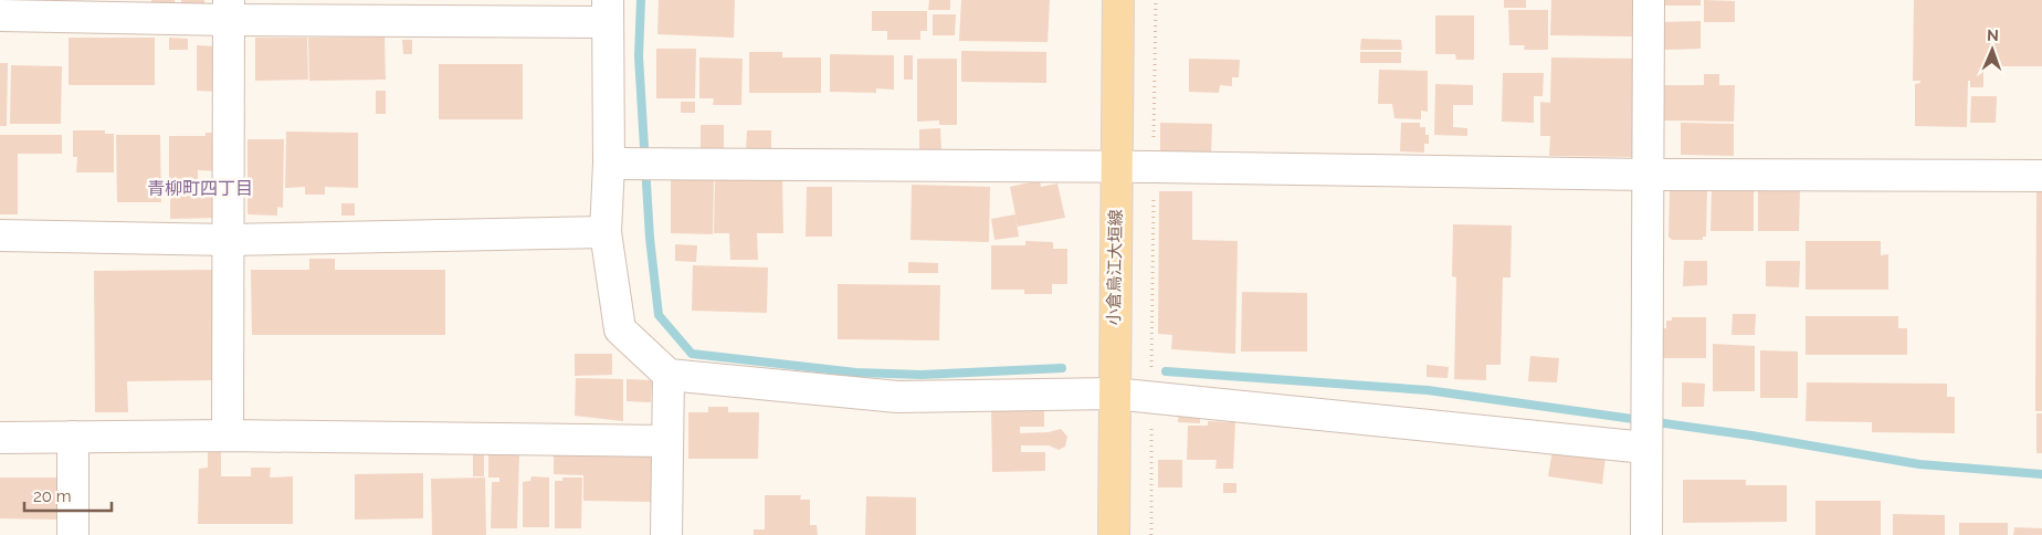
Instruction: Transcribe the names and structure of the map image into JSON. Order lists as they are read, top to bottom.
{
  "streets": {
    "main road": ["小倉烏江大垣線"]
  },
  "districts": ["青柳町四丁目"],
  "scale_bar": "20 m",
  "north": "top"
}
